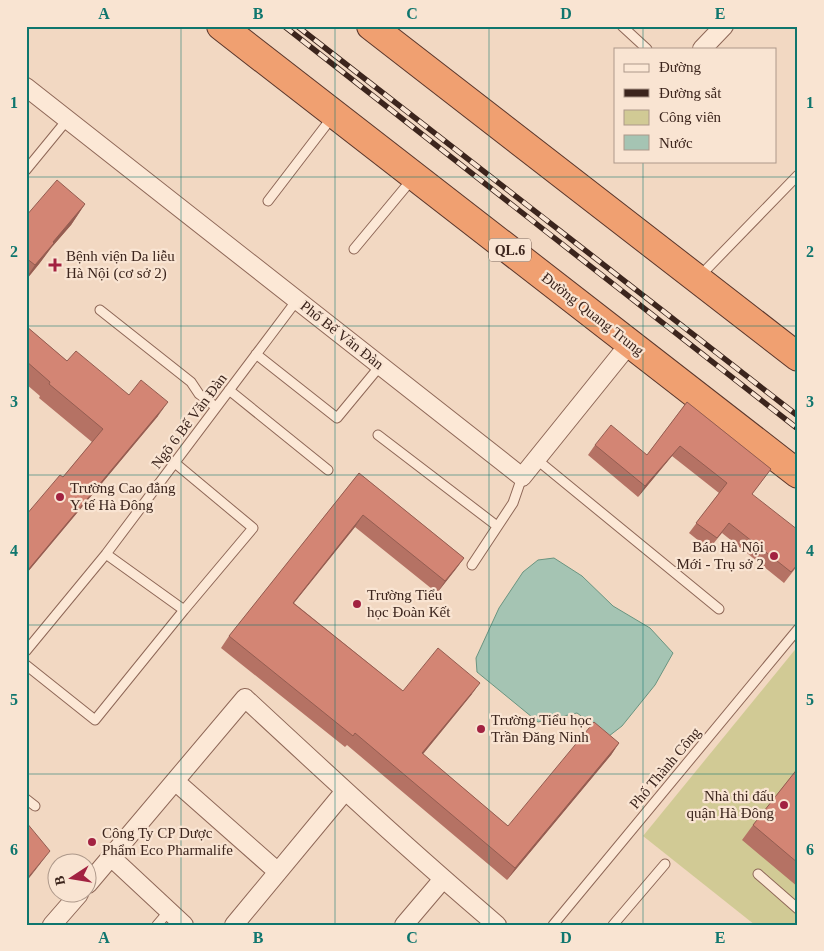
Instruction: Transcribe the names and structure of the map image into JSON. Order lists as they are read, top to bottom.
{
  "streets": {
    "highway": ["QL.6", "Đường Quang Trung"],
    "street": ["Phố Bế Văn Đàn"],
    "lane": ["Ngõ 6 Bế Văn Đàn", "Phố Thành Công"]
  },
  "crossings": [
    ["Phố Bế Văn Đàn", "Ngõ 6 Bế Văn Đàn"]
  ],
  "places": {
    "health": ["Bệnh viện Da liễu Hà Nội (cơ sở 2)"],
    "other": [
      "Trường Cao đẳng Y tế Hà Đông",
      "Báo Hà Nội Mới - Trụ sở 2",
      "Trường Tiểu học Đoàn Kết",
      "Trường Tiểu học Trần Đăng Ninh",
      "Nhà thi đấu quận Hà Đông",
      "Công Ty CP Dược Phẩm Eco Pharmalife"
    ]
  },
  "legend": [
    "Đường",
    "Đường sắt",
    "Công viên",
    "Nước"
  ],
  "north": "left",
  "grid": {
    "columns": [
      "A",
      "B",
      "C",
      "D",
      "E"
    ],
    "rows": [
      "1",
      "2",
      "3",
      "4",
      "5",
      "6"
    ]
  }
}
